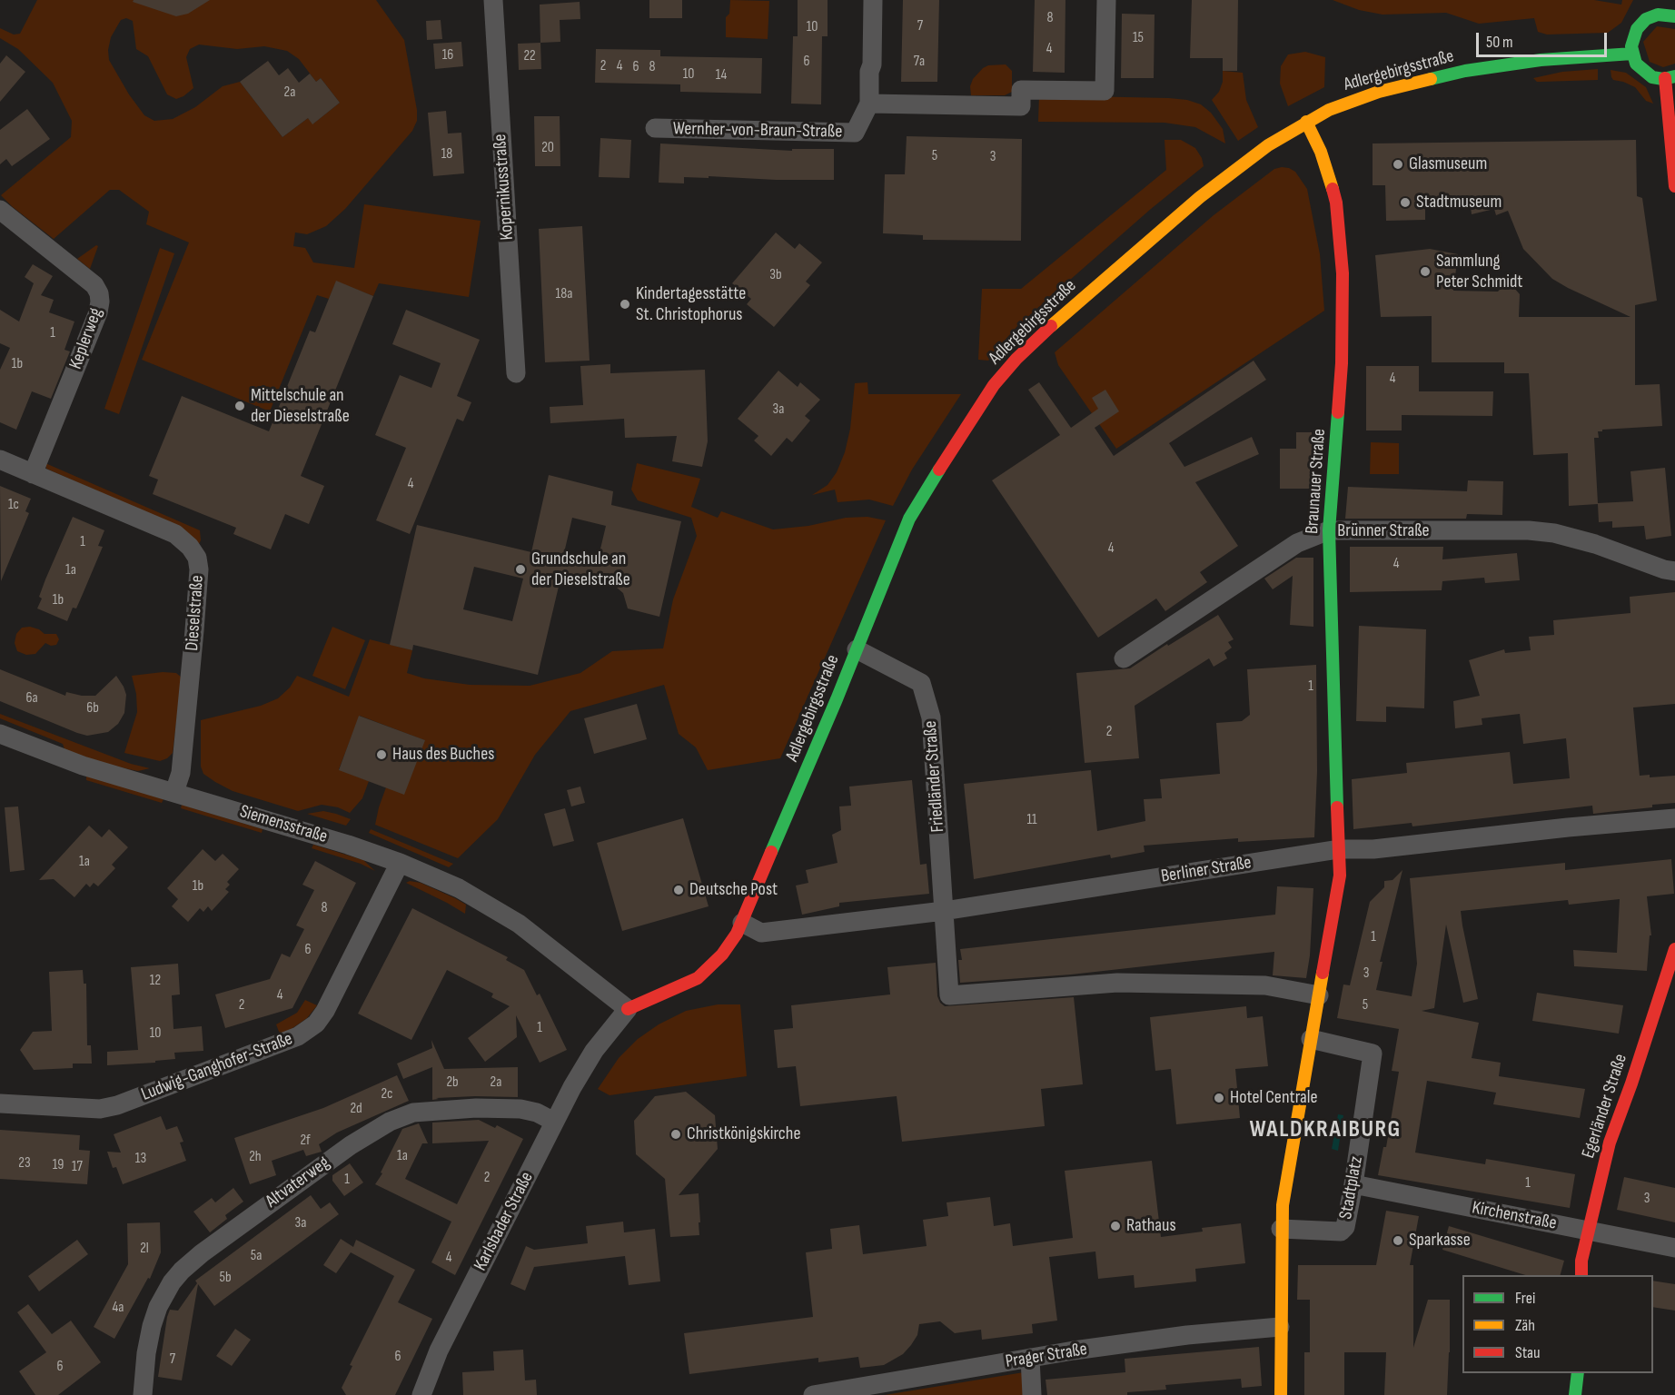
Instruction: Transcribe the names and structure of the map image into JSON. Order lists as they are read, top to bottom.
{
  "streets": {
    "street": [
      "Adlergebirgsstraße",
      "Wernher-von-Braun-Straße",
      "Kopernikusstraße",
      "Keplerweg",
      "Braunauer Straße",
      "Brünner Straße",
      "Dieselstraße",
      "Friedländer Straße",
      "Siemensstraße",
      "Berliner Straße",
      "Ludwig-Ganghofer-Straße",
      "Egerländer Straße",
      "Altvaterweg",
      "Stadtplatz",
      "Kirchenstraße",
      "Karlsbader Straße",
      "Prager Straße"
    ]
  },
  "crossings": [
    ["Adlergebirgsstraße", "Braunauer Straße"],
    ["Adlergebirgsstraße", "Friedländer Straße"],
    ["Adlergebirgsstraße", "Siemensstraße"],
    ["Adlergebirgsstraße", "Berliner Straße"],
    ["Adlergebirgsstraße", "Karlsbader Straße"],
    ["Keplerweg", "Dieselstraße"],
    ["Braunauer Straße", "Brünner Straße"],
    ["Braunauer Straße", "Berliner Straße"],
    ["Dieselstraße", "Siemensstraße"],
    ["Friedländer Straße", "Berliner Straße"],
    ["Siemensstraße", "Ludwig-Ganghofer-Straße"],
    ["Siemensstraße", "Karlsbader Straße"],
    ["Egerländer Straße", "Kirchenstraße"],
    ["Altvaterweg", "Karlsbader Straße"],
    ["Stadtplatz", "Kirchenstraße"]
  ],
  "districts": ["WALDKRAIBURG"],
  "places": [
    "Glasmuseum",
    "Stadtmuseum",
    "Sammlung Peter Schmidt",
    "Kindertagesstätte St. Christophorus",
    "Mittelschule an der Dieselstraße",
    "Grundschule an der Dieselstraße",
    "Haus des Buches",
    "Deutsche Post",
    "Hotel Centrale",
    "Christkönigskirche",
    "Rathaus",
    "Sparkasse"
  ],
  "house_numbers": [
    "8",
    "7",
    "10",
    "15",
    "4",
    "16",
    "22",
    "6",
    "7a",
    "2",
    "4",
    "6",
    "8",
    "10",
    "14",
    "2a",
    "20",
    "18",
    "5",
    "3",
    "3b",
    "18a",
    "1",
    "1b",
    "4",
    "3a",
    "4",
    "1c",
    "1",
    "4",
    "4",
    "1a",
    "1b",
    "1",
    "6a",
    "6b",
    "2",
    "11",
    "1a",
    "1b",
    "8",
    "1",
    "6",
    "3",
    "12",
    "4",
    "2",
    "5",
    "1",
    "10",
    "2b",
    "2a",
    "2c",
    "2d",
    "2f",
    "1a",
    "2h",
    "13",
    "23",
    "19",
    "17",
    "2",
    "1",
    "1",
    "3",
    "3a",
    "2l",
    "5a",
    "4",
    "5b",
    "4a",
    "6",
    "7",
    "6"
  ],
  "legend": ["Frei", "Zäh", "Stau"],
  "scale_bar": "50 m"
}
